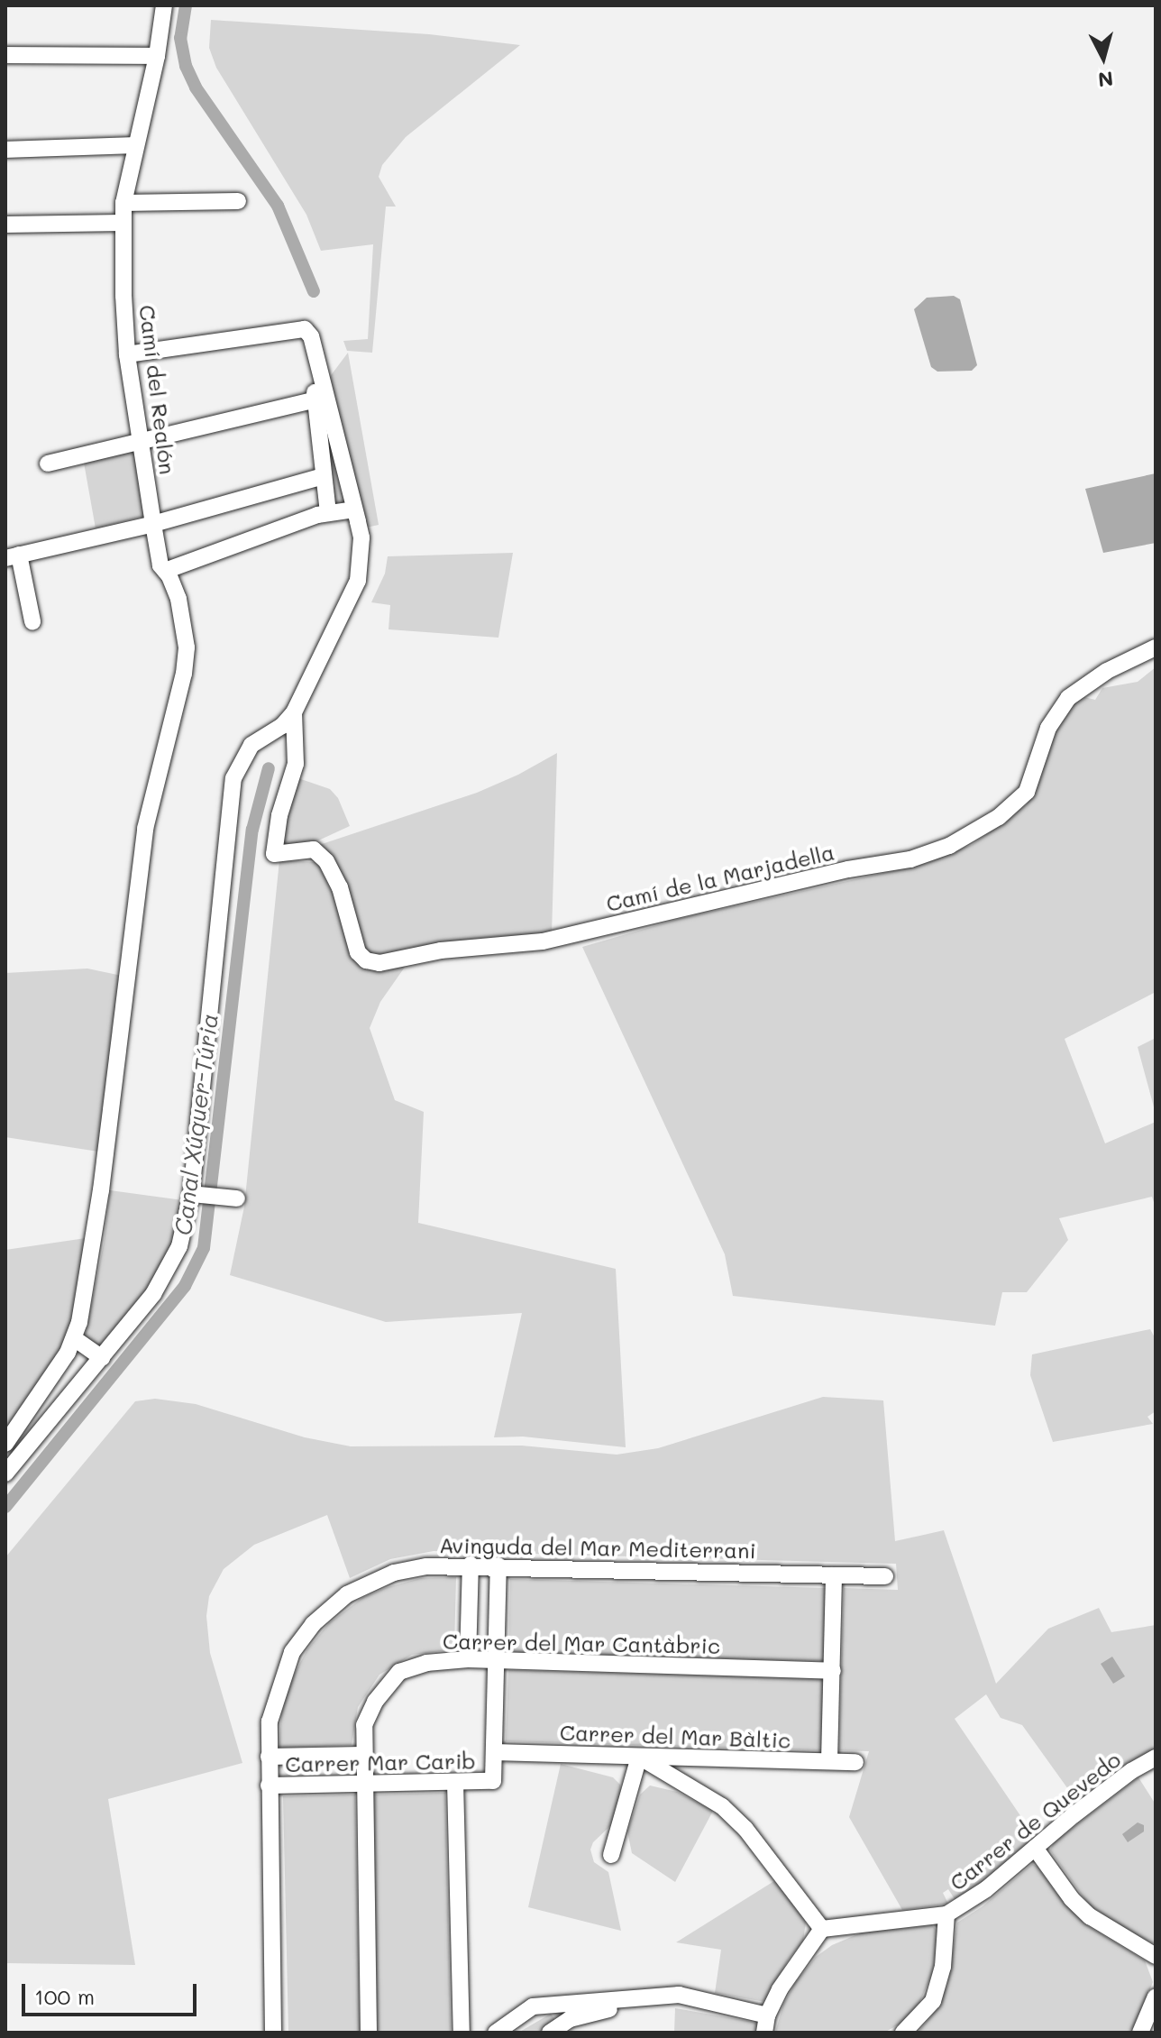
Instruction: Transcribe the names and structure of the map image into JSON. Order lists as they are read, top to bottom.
{
  "streets": {
    "street": [
      "Camí del Realón",
      "Camí de la Marjadella",
      "Avinguda del Mar Mediterrani",
      "Carrer del Mar Cantàbric",
      "Carrer del Mar Bàltic",
      "Carrer Mar Carib",
      "Carrer de Quevedo"
    ]
  },
  "crossings": [
    ["Avinguda del Mar Mediterrani", "Carrer Mar Carib"],
    ["Carrer del Mar Cantàbric", "Carrer Mar Carib"],
    ["Carrer del Mar Bàltic", "Carrer Mar Carib"]
  ],
  "water": ["Canal Xúquer-Túria"],
  "scale_bar": "100 m",
  "north": "bottom"
}
